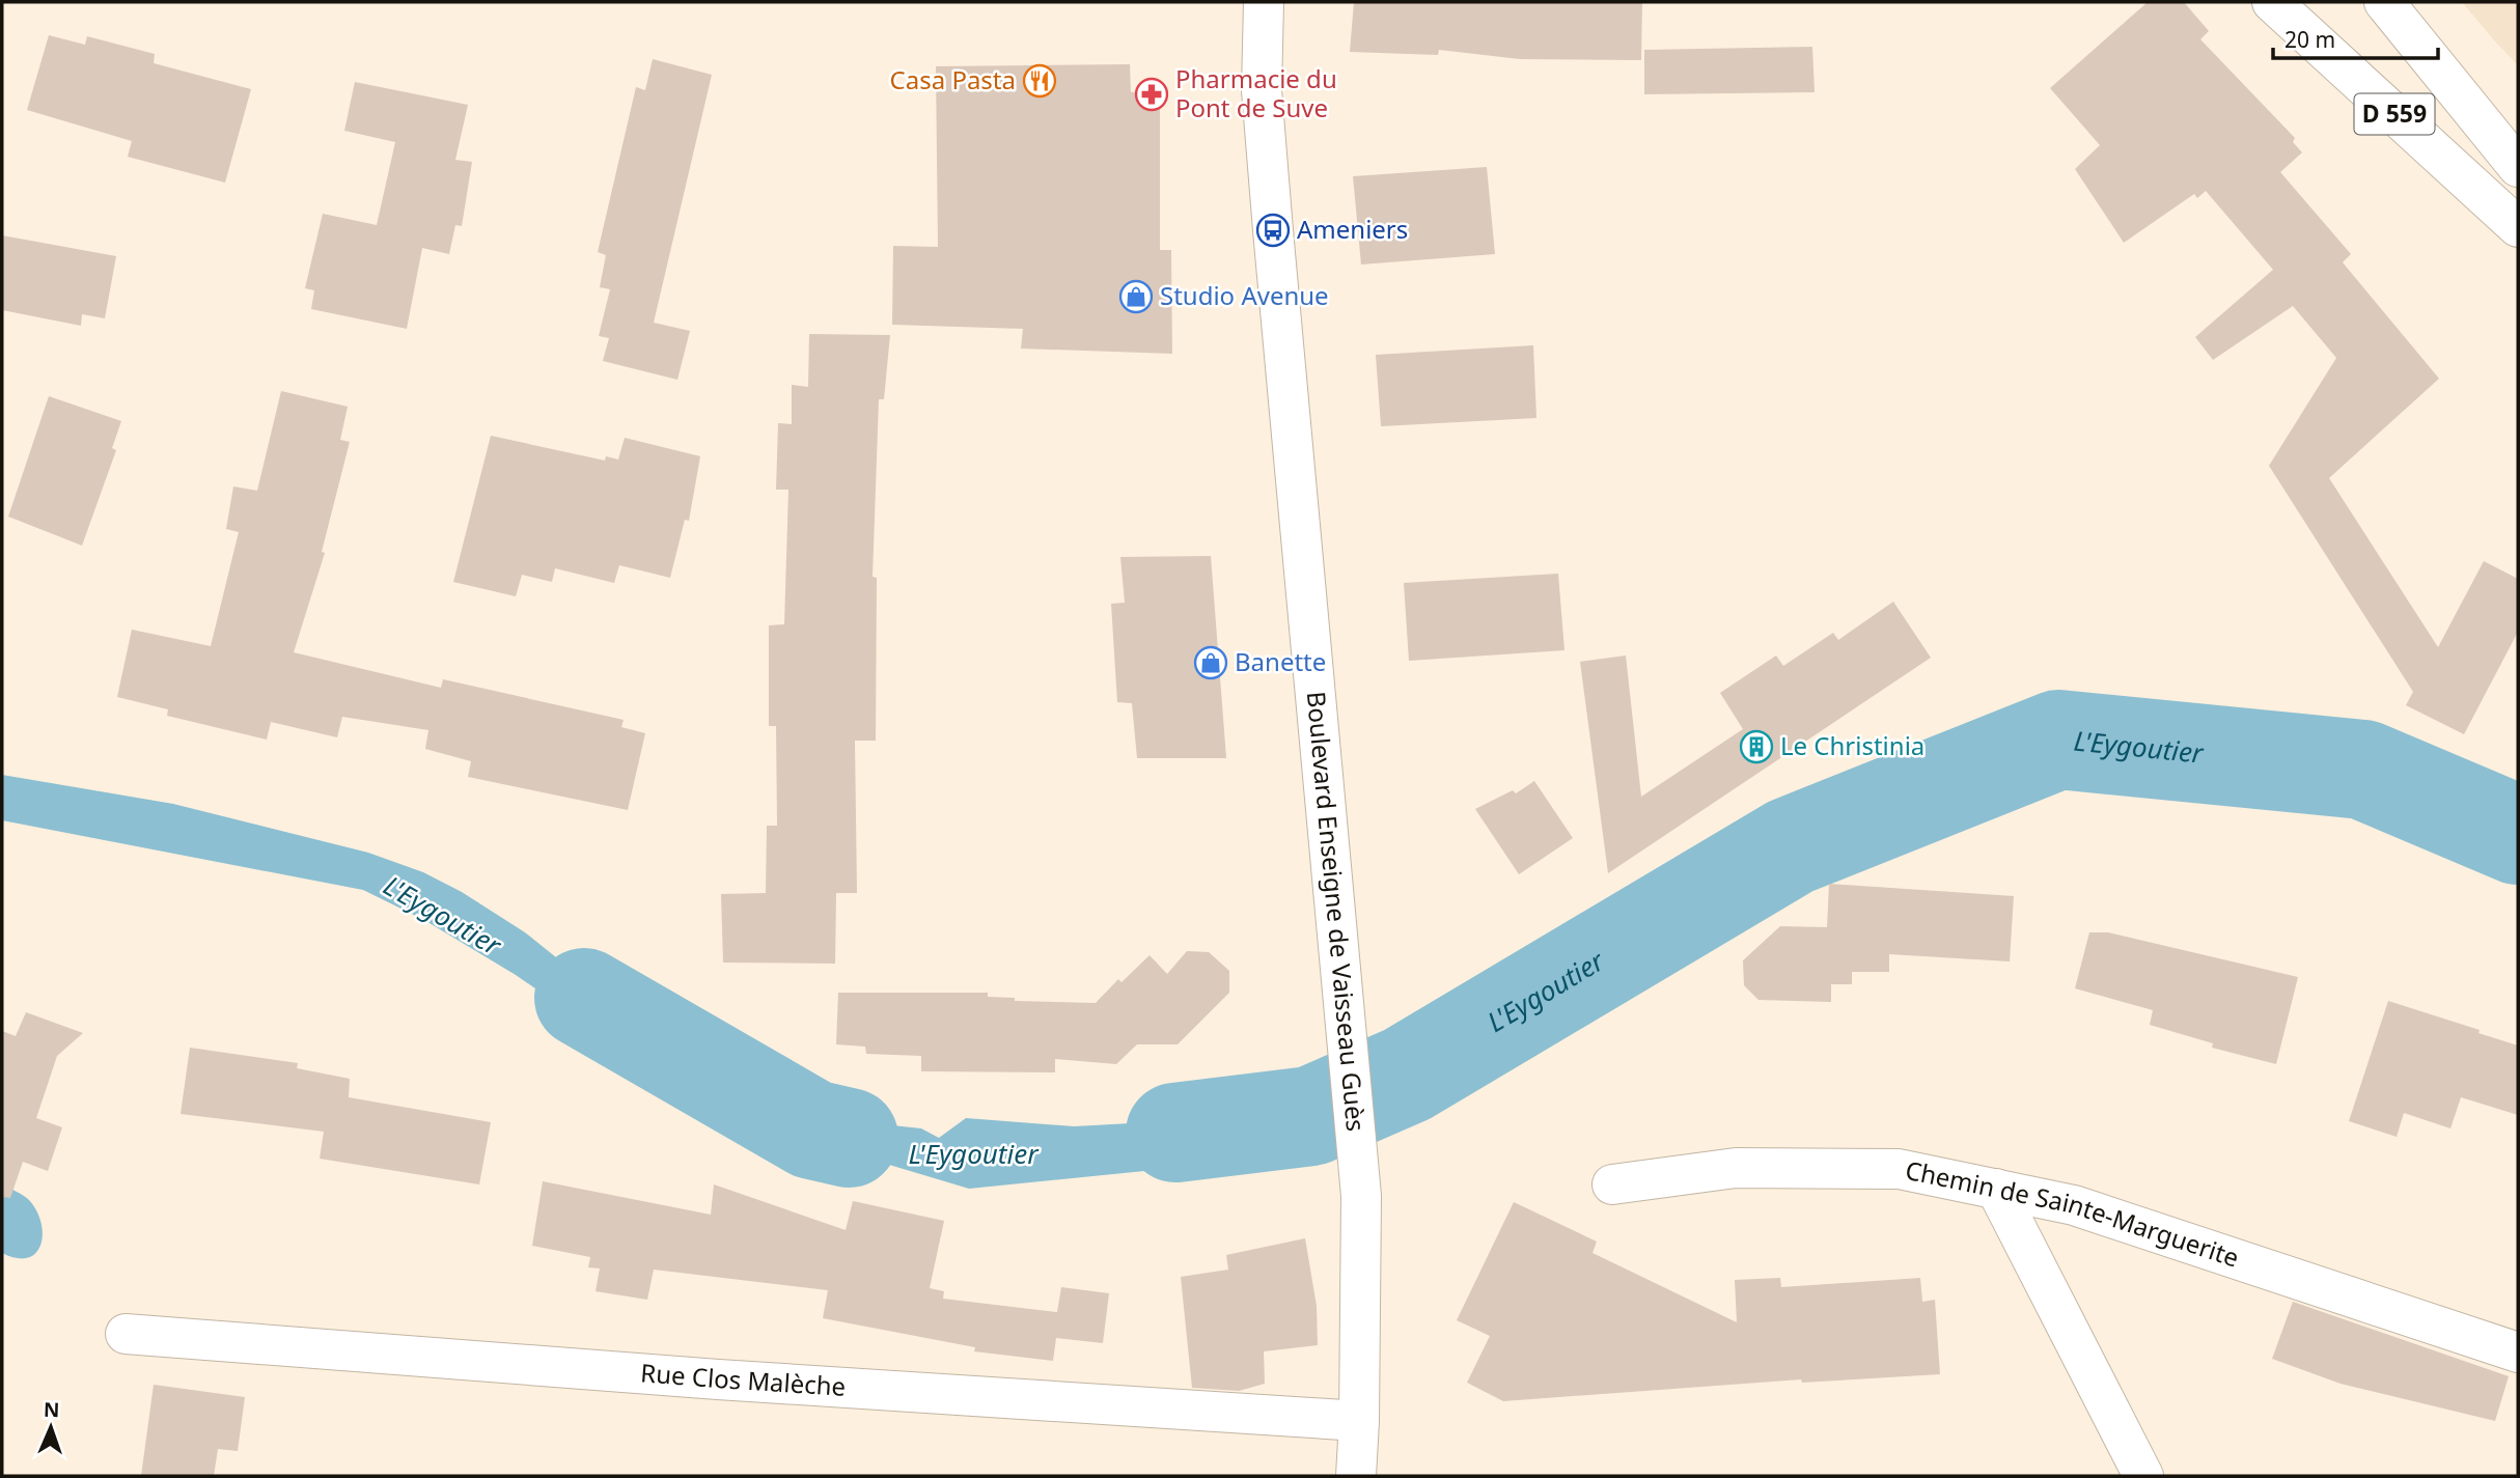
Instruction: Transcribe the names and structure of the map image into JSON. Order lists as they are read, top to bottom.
{
  "streets": {
    "street": [
      "D 559",
      "Boulevard Enseigne de Vaisseau Guès",
      "Chemin de Sainte-Marguerite",
      "Rue Clos Malèche"
    ]
  },
  "crossings": [
    ["Boulevard Enseigne de Vaisseau Guès", "Rue Clos Malèche"]
  ],
  "water": ["L'Eygoutier"],
  "places": {
    "restaurant": ["Casa Pasta"],
    "pharmacy": ["Pharmacie du Pont de Suve"],
    "bus stop": ["Ameniers"],
    "shop": ["Studio Avenue", "Banette"],
    "building": ["Le Christinia"]
  },
  "scale_bar": "20 m",
  "north": "top"
}
